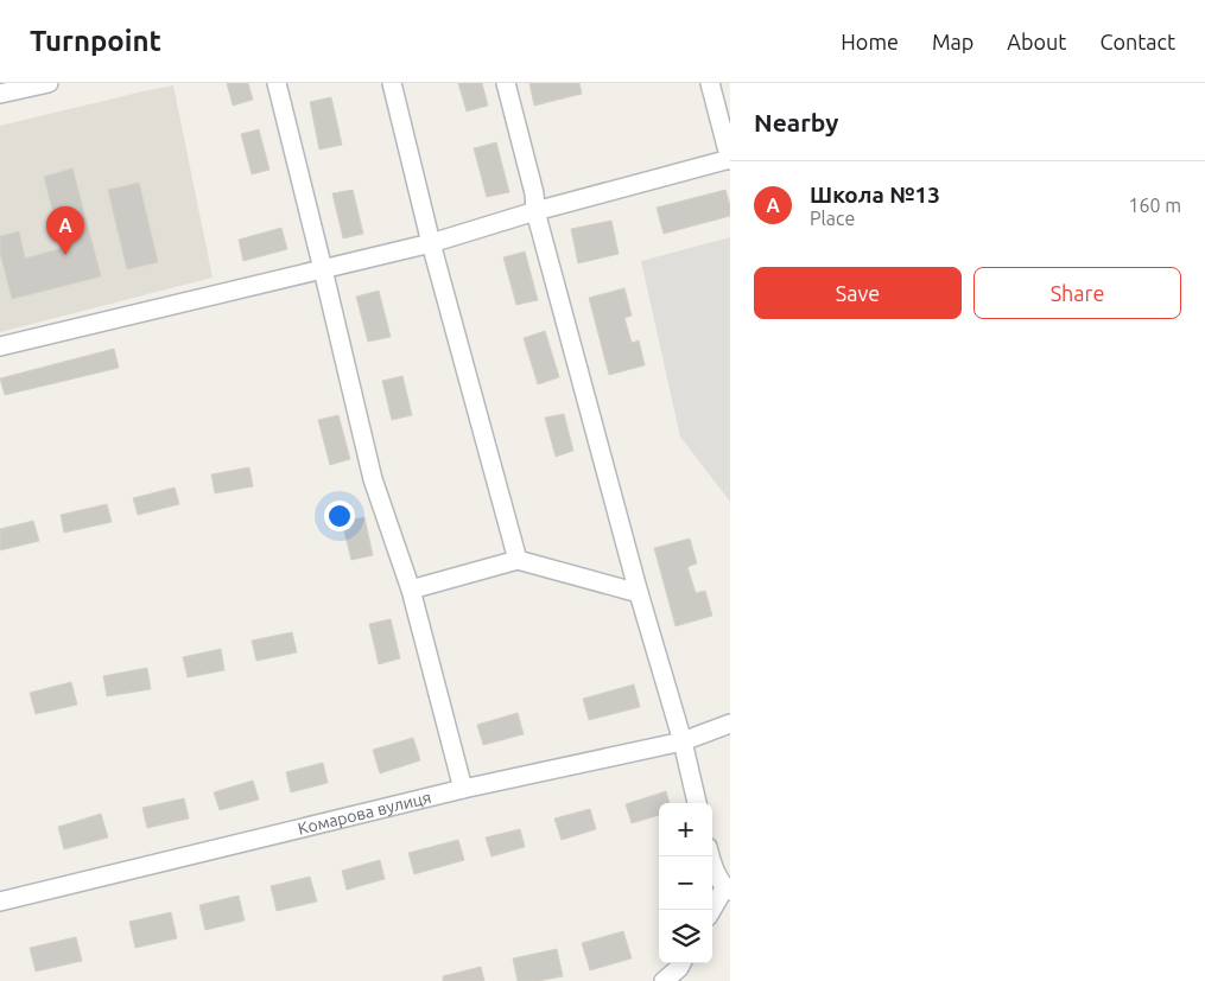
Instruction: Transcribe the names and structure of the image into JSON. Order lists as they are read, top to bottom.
{
  "streets": {
    "street": ["Комарова вулиця"]
  },
  "page": {
    "header": "Turnpoint",
    "nav": [
      "Home",
      "Map",
      "About",
      "Contact"
    ],
    "heading": "Nearby",
    "list": [
      {
        "mark": "A",
        "name": "Школа №13",
        "note": "Place",
        "value": "160 m"
      }
    ],
    "pins": "A",
    "buttons": ["Save", "Share"],
    "map_buttons": ["+", "−"]
  }
}
